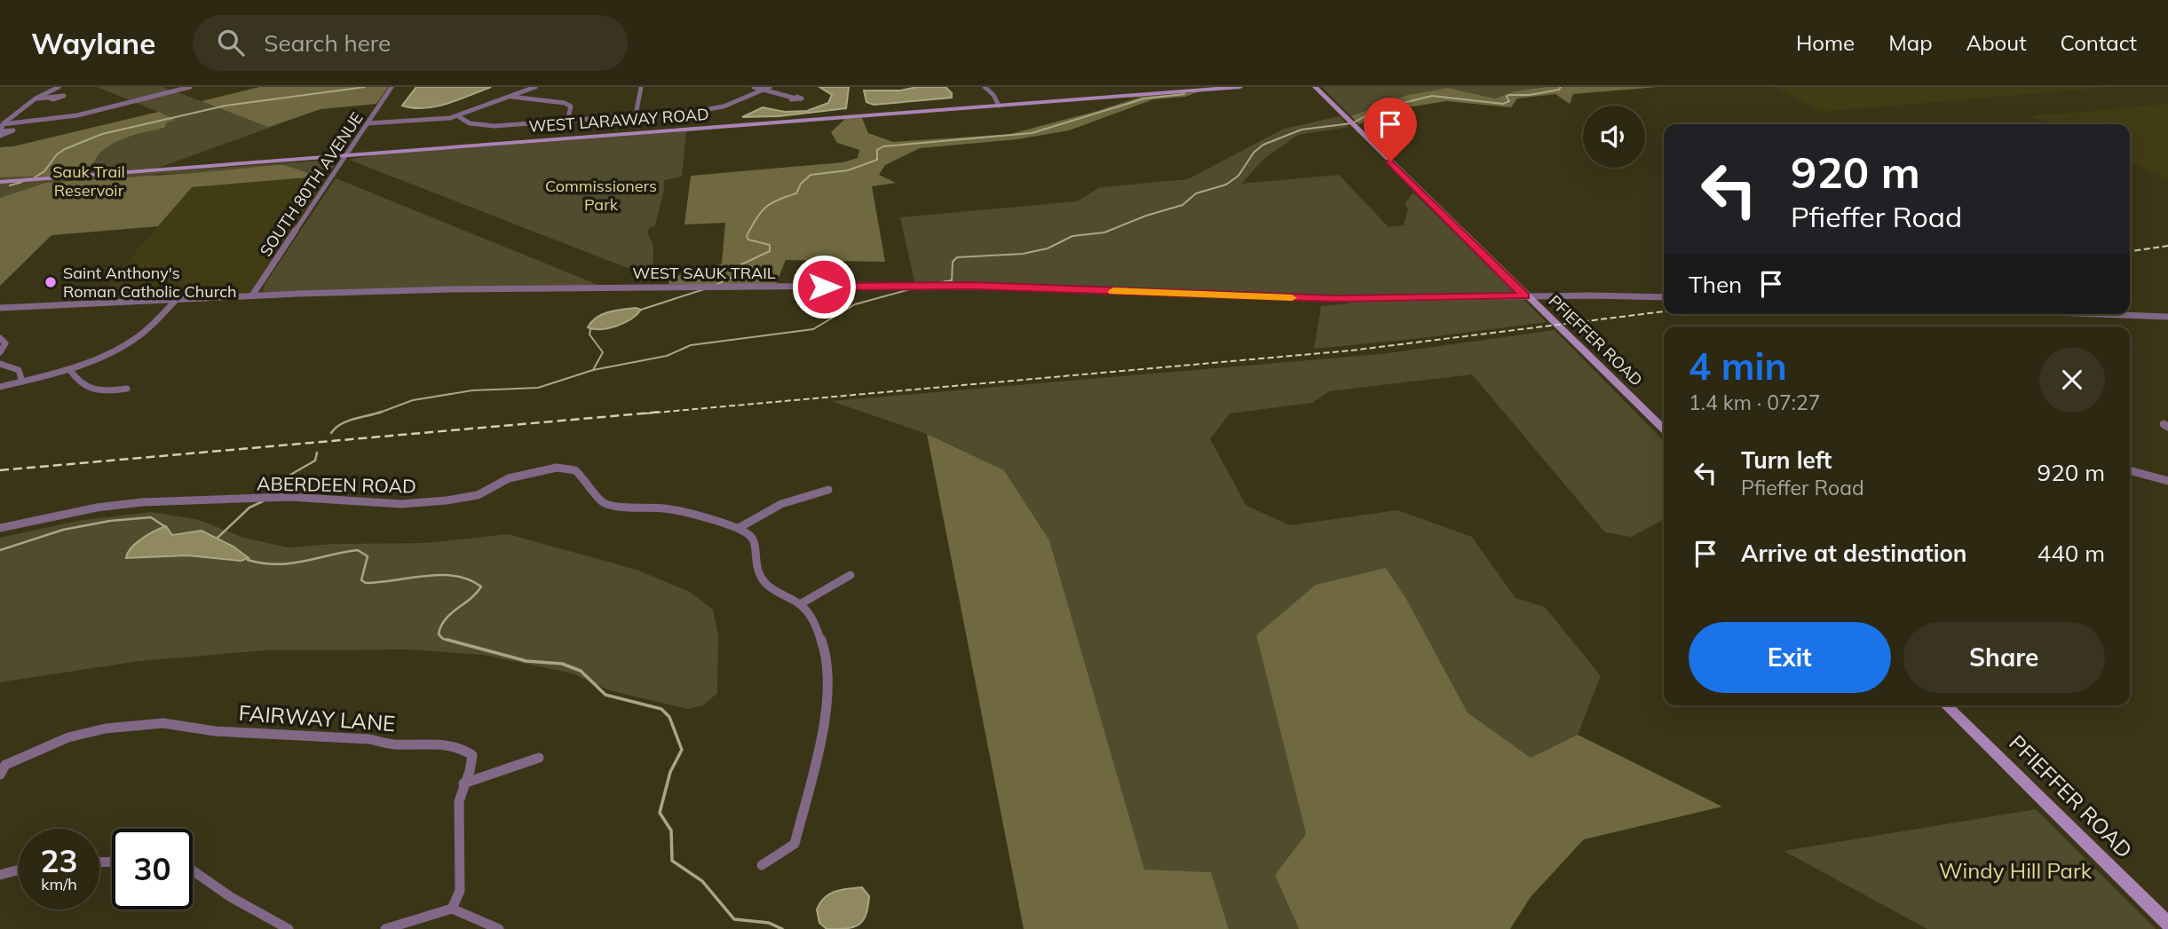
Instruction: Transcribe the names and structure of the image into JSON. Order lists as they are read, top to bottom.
{
  "streets": {
    "main road": ["WEST LARAWAY ROAD", "PFIEFFER ROAD"],
    "street": [
      "SOUTH 80TH AVENUE",
      "WEST SAUK TRAIL",
      "ABERDEEN ROAD",
      "FAIRWAY LANE"
    ]
  },
  "crossings": [
    ["WEST LARAWAY ROAD", "SOUTH 80TH AVENUE"],
    ["SOUTH 80TH AVENUE", "WEST SAUK TRAIL"],
    ["WEST SAUK TRAIL", "PFIEFFER ROAD"]
  ],
  "parks": ["Sauk Trail Reservoir", "Commissioners Park", "Windy Hill Park"],
  "places": ["Saint Anthony's Roman Catholic Church"],
  "page": {
    "header": "Waylane",
    "search": "Search here",
    "nav": [
      "Home",
      "Map",
      "About",
      "Contact"
    ],
    "turn": ["920 m", "Pfieffer Road"],
    "then": "Then",
    "heading": ["4 min", "1.4 km · 07:27"],
    "list": [
      {
        "name": "Turn left",
        "note": "Pfieffer Road",
        "value": "920 m"
      },
      {
        "name": "Arrive at destination",
        "value": "440 m"
      }
    ],
    "buttons": ["Exit", "Share"],
    "speed": "23 km/h",
    "limit": "30"
  }
}
